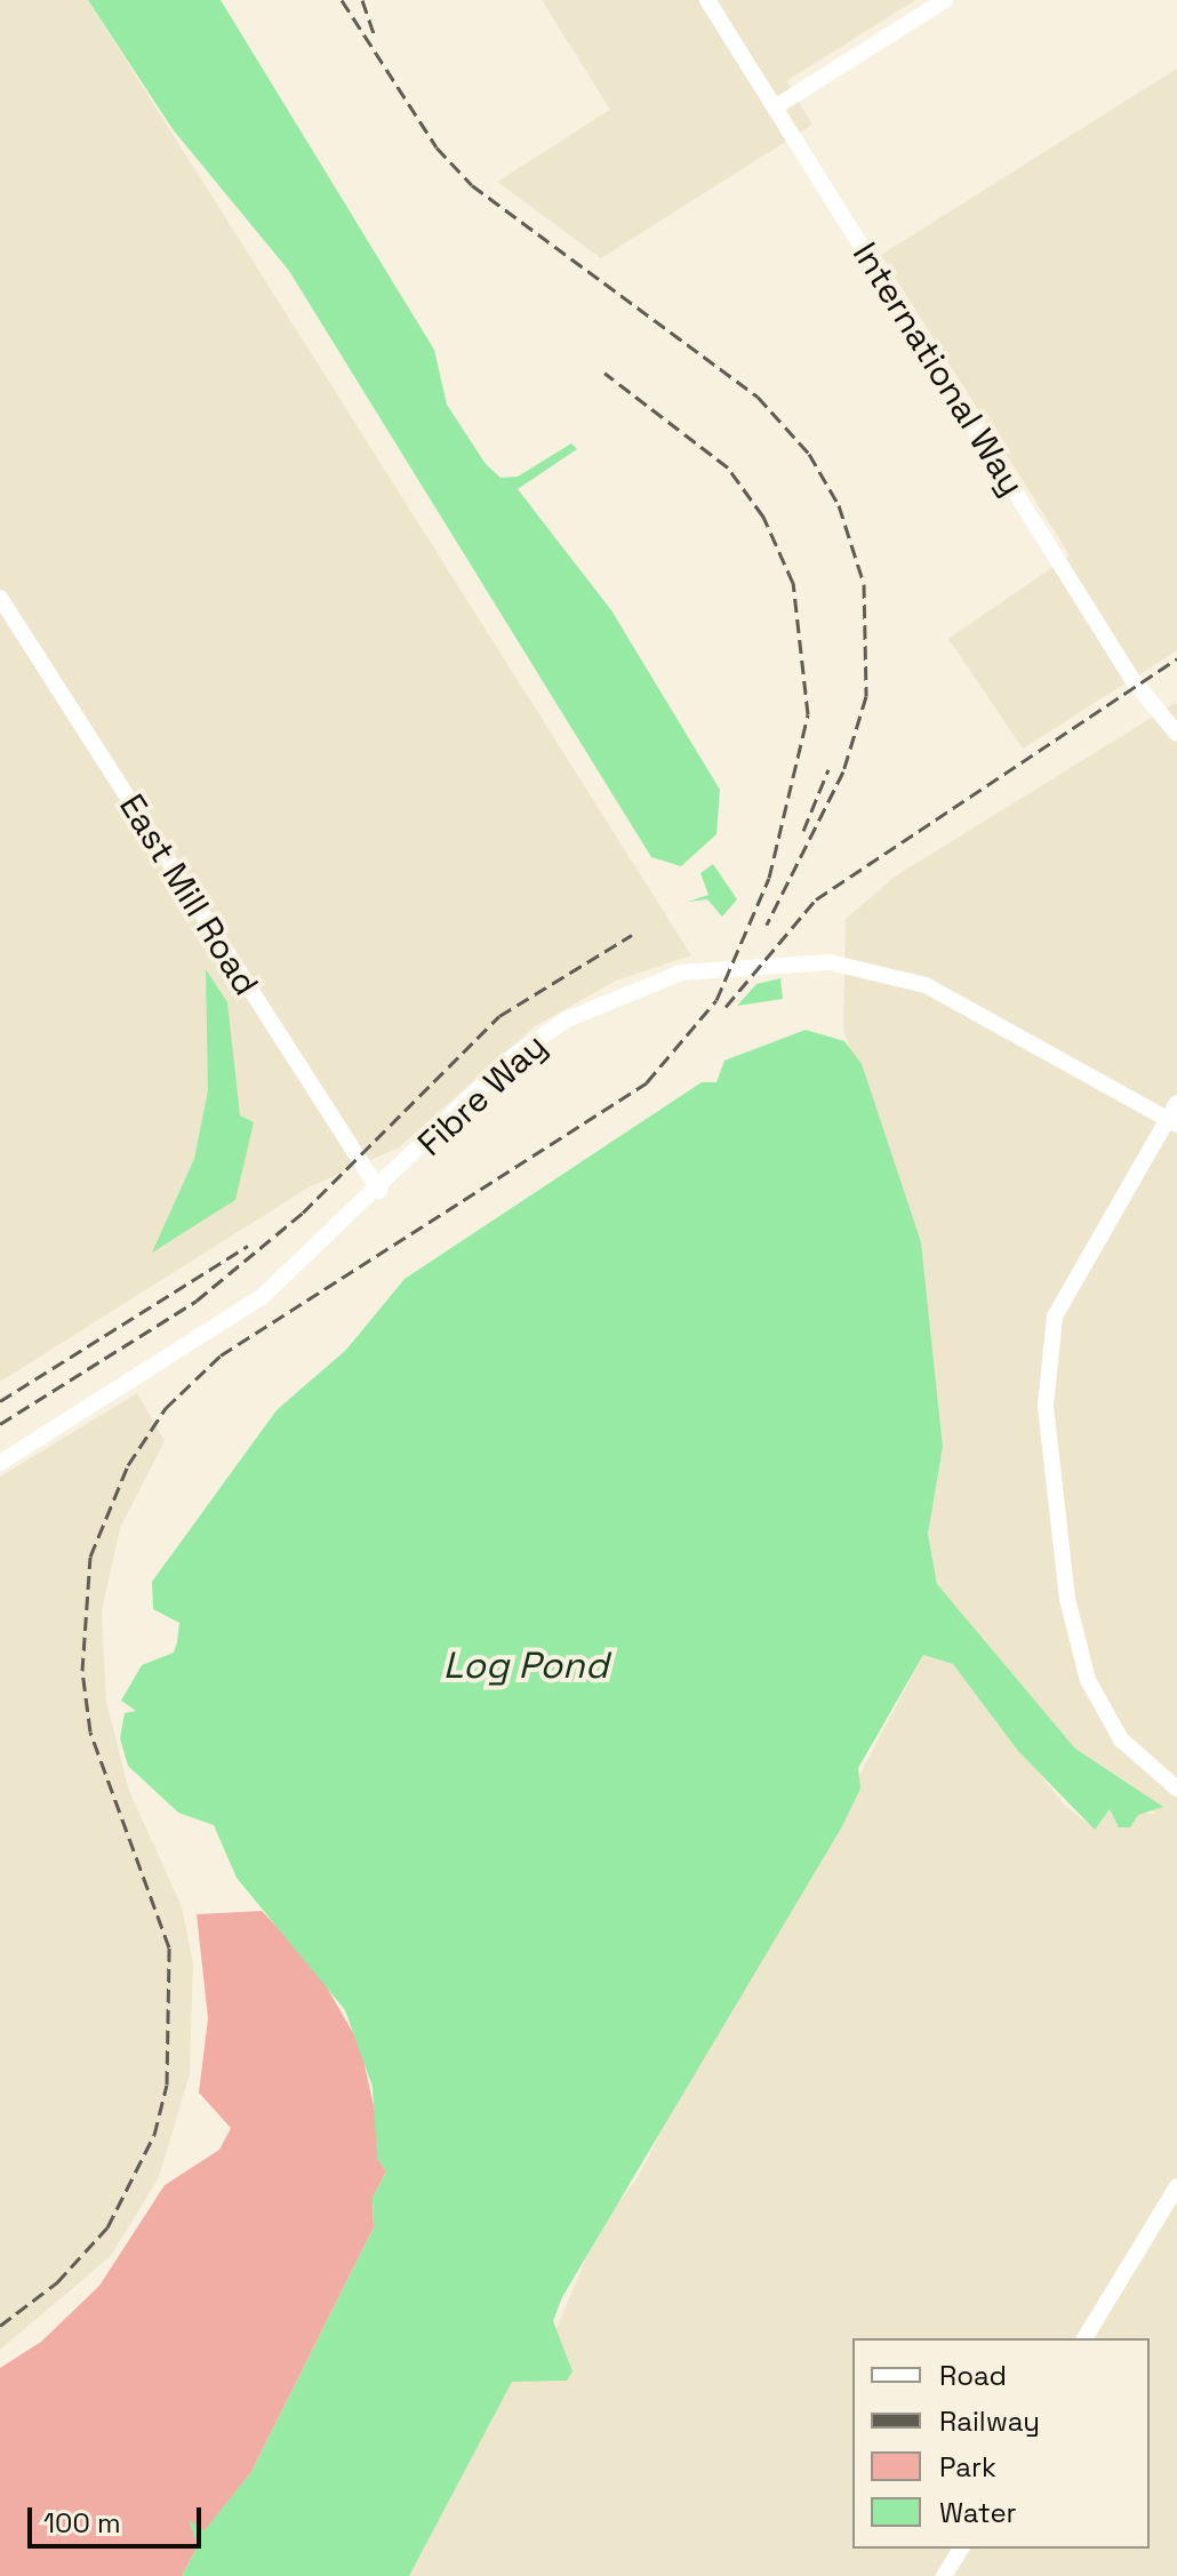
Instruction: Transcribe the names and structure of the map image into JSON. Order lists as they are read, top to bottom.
{
  "streets": {
    "street": ["International Way", "East Mill Road", "Fibre Way"]
  },
  "crossings": [
    ["East Mill Road", "Fibre Way"]
  ],
  "water": ["Log Pond"],
  "legend": [
    "Road",
    "Railway",
    "Park",
    "Water"
  ],
  "scale_bar": "100 m"
}
